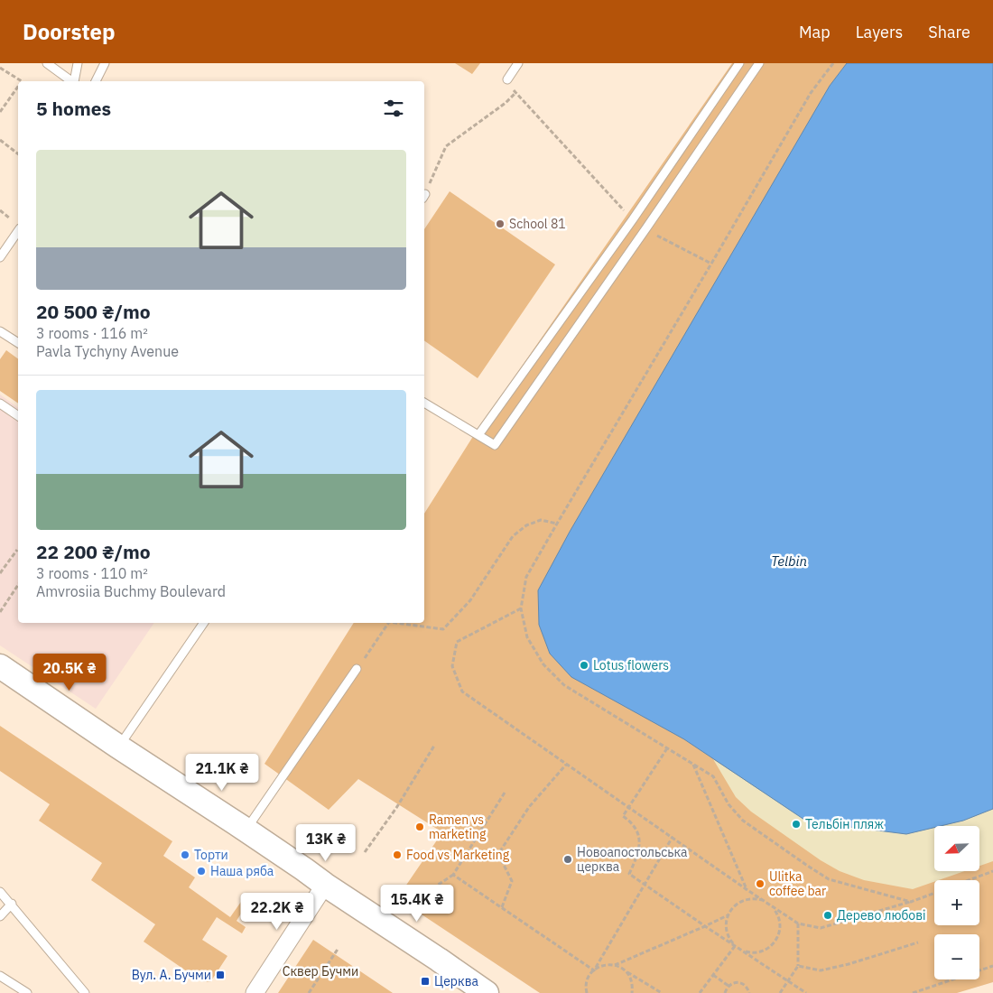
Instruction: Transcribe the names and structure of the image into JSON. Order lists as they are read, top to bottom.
{
  "water": ["Telbin"],
  "parks": ["Сквер Бучми"],
  "places": {
    "other": [
      "School 81",
      "Lotus flowers",
      "Тельбін пляж",
      "Ramen vs marketing",
      "Торти",
      "Food vs Marketing",
      "Новоапостольська церква",
      "Наша ряба",
      "Ulitka coffee bar",
      "Дерево любові"
    ],
    "transit": ["Вул. А. Бучми", "Церква"]
  },
  "north": "bottom left",
  "page": {
    "header": "Doorstep",
    "nav": ["Map", "Layers", "Share"],
    "heading": "5 homes",
    "list": [
      {
        "name": "20 500 ₴/mo",
        "note": "3 rooms · 116 m² · Pavla Tychyny Avenue"
      },
      {
        "name": "22 200 ₴/mo",
        "note": "3 rooms · 110 m² · Amvrosiia Buchmy Boulevard"
      }
    ],
    "price": [
      "20.5K ₴",
      "21.1K ₴",
      "13K ₴",
      "15.4K ₴",
      "22.2K ₴"
    ],
    "map_buttons": ["+", "−"]
  }
}
